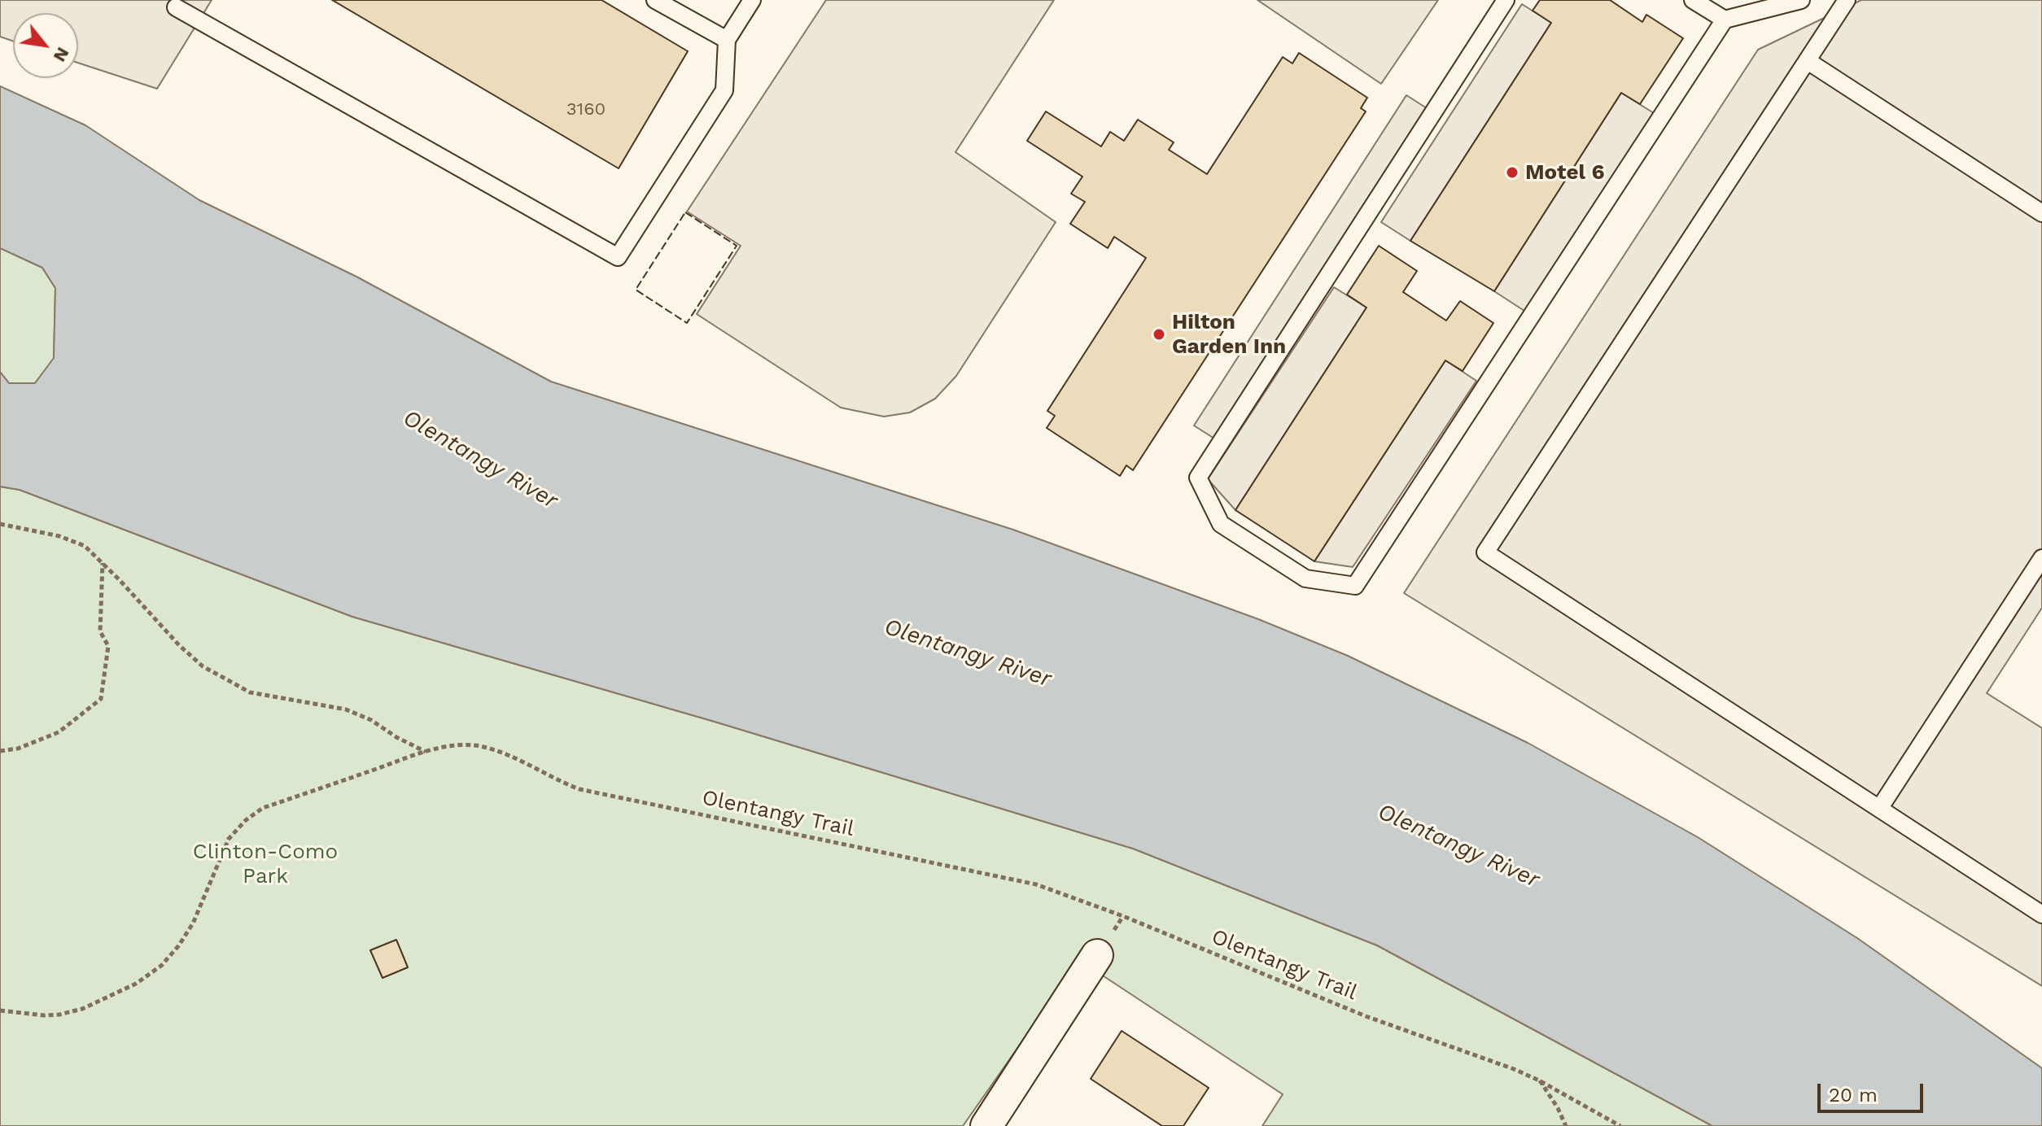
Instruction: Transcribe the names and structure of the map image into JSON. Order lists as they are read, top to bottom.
{
  "streets": {
    "path": ["Olentangy Trail"]
  },
  "water": ["Olentangy River"],
  "parks": ["Clinton-Como Park"],
  "places": ["Motel 6", "Hilton Garden Inn"],
  "house_numbers": ["3160"],
  "scale_bar": "20 m",
  "north": "bottom right"
}
